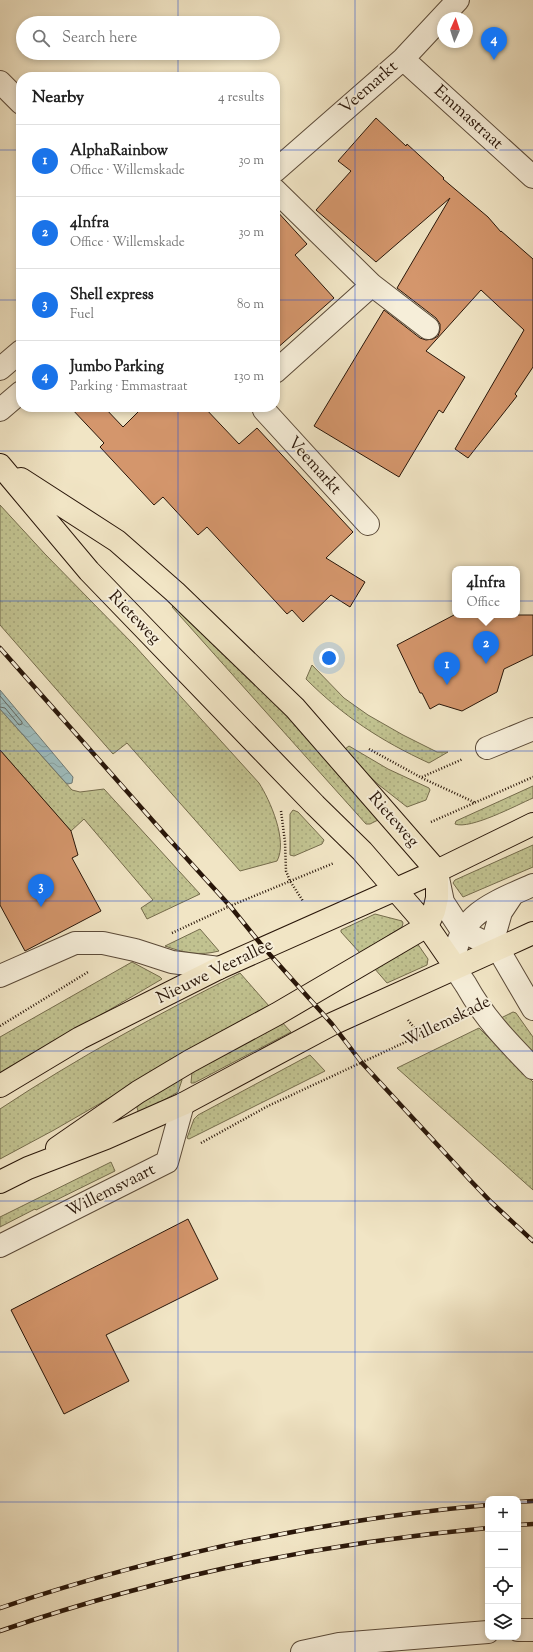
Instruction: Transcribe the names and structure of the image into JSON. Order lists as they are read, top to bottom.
{
  "streets": {
    "main road": ["Rieteweg", "Nieuwe Veerallee"],
    "street": ["Veemarkt", "Emmastraat", "Willemsvaart"],
    "path": ["Willemskade"]
  },
  "crossings": [
    ["Veemarkt", "Emmastraat"],
    ["Rieteweg", "Nieuwe Veerallee"],
    ["Willemskade", "Willemsvaart"]
  ],
  "north": "top",
  "page": {
    "search": "Search here",
    "pins": [
      "4",
      "2",
      "1",
      "3"
    ],
    "heading": ["Nearby", "4 results"],
    "list": [
      {
        "mark": "1",
        "name": "AlphaRainbow",
        "note": "Office · Willemskade",
        "value": "30 m"
      },
      {
        "mark": "2",
        "name": "4Infra",
        "note": "Office · Willemskade",
        "value": "30 m"
      },
      {
        "mark": "3",
        "name": "Shell express",
        "note": "Fuel",
        "value": "80 m"
      },
      {
        "mark": "4",
        "name": "Jumbo Parking",
        "note": "Parking · Emmastraat",
        "value": "130 m"
      }
    ],
    "popup": ["4Infra", "Office"],
    "map_buttons": ["+", "−"]
  }
}
